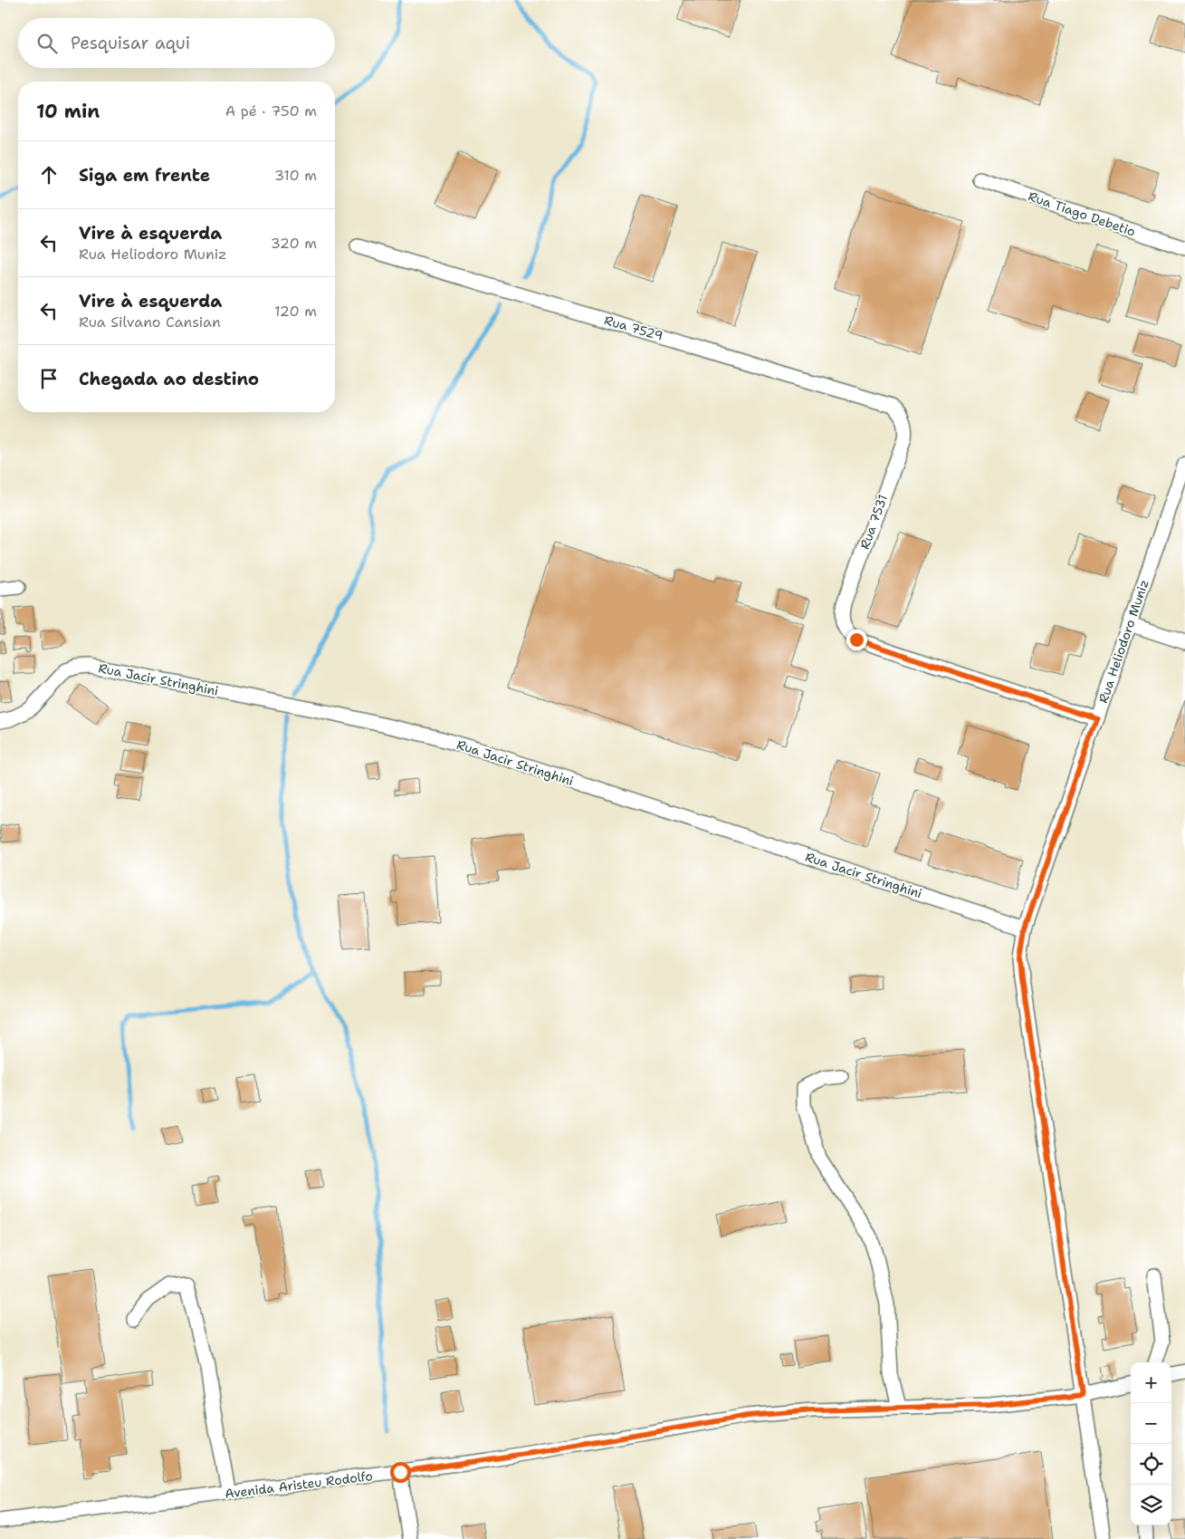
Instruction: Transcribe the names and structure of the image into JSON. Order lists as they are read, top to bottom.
{
  "streets": {
    "street": [
      "Rua Tiago Debetio",
      "Rua 7529",
      "Rua 7531",
      "Rua Heliodoro Muniz",
      "Rua Jacir Stringhini",
      "Avenida Aristeu Rodolfo"
    ]
  },
  "crossings": [
    ["Rua 7529", "Rua 7531"],
    ["Rua 7531", "Rua Heliodoro Muniz"],
    ["Rua Heliodoro Muniz", "Rua Jacir Stringhini"],
    ["Rua Heliodoro Muniz", "Avenida Aristeu Rodolfo"]
  ],
  "page": {
    "search": "Pesquisar aqui",
    "heading": ["10 min", "A pé · 750 m"],
    "list": [
      ["Siga em frente", "310 m"],
      ["Vire à esquerda", "Rua Heliodoro Muniz", "320 m"],
      ["Vire à esquerda", "Rua Silvano Cansian", "120 m"],
      "Chegada ao destino"
    ],
    "map_buttons": ["+", "−"]
  }
}
